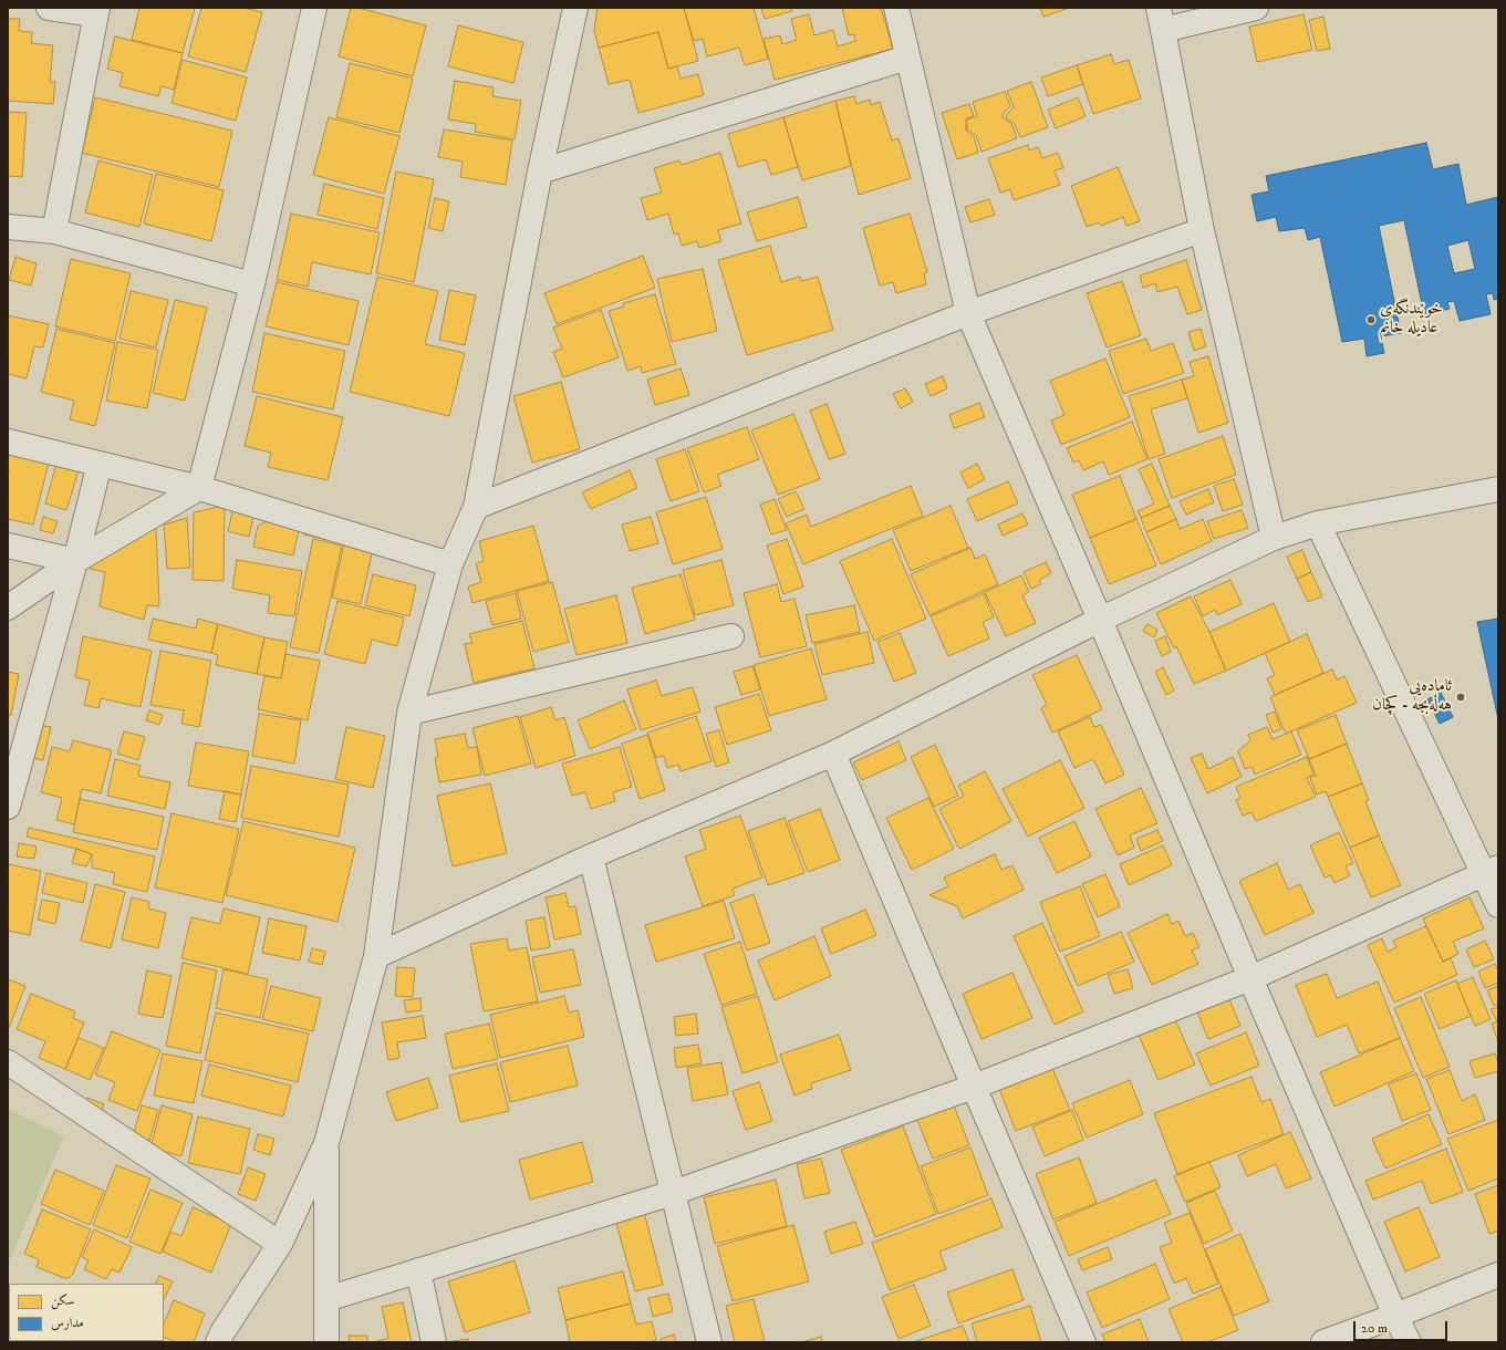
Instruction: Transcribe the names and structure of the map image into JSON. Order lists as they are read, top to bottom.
{
  "places": ["خوێندنگەی عادیلە خانم", "ئامادەیی هەڵەبجە - کچان"],
  "legend": ["سكن", "مدارس"],
  "scale_bar": "20 m"
}
